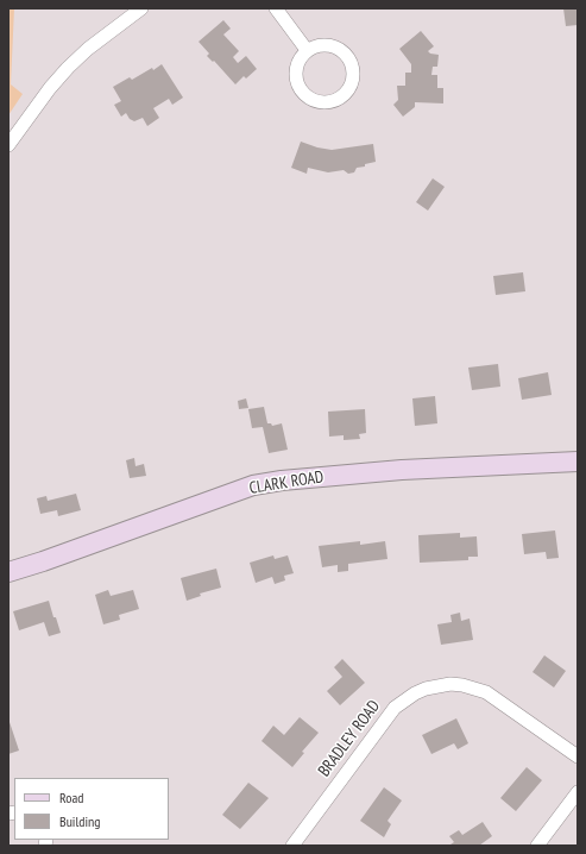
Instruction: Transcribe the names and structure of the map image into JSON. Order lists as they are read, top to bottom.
{
  "streets": {
    "main road": ["CLARK ROAD"],
    "street": ["BRADLEY ROAD"]
  },
  "legend": ["Road", "Building"]
}
